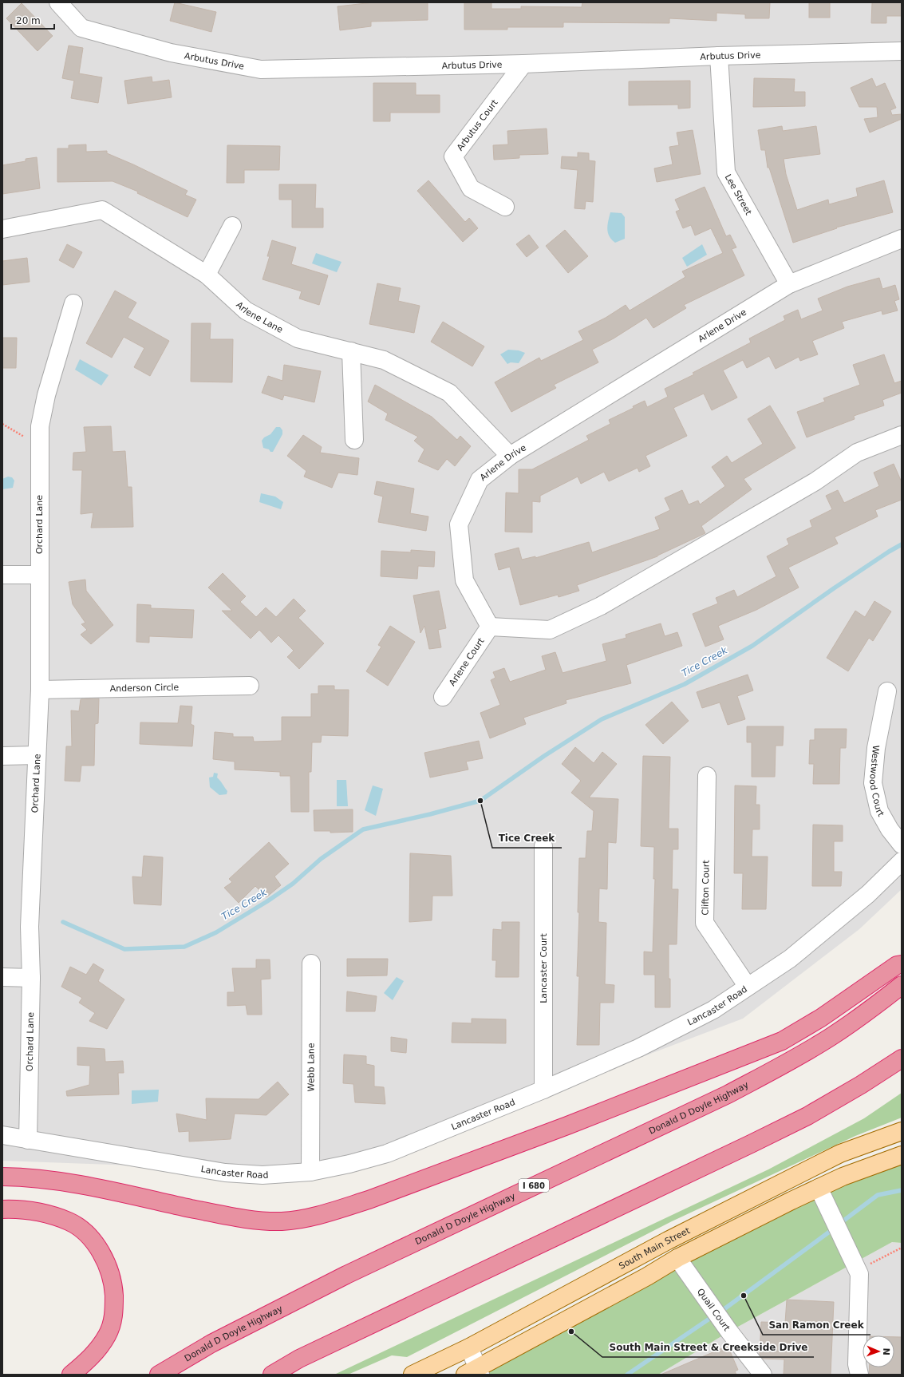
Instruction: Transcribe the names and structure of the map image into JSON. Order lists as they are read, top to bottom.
{
  "streets": {
    "highway": ["Donald D Doyle Highway", "I 680"],
    "main road": ["South Main Street"],
    "street": [
      "Arbutus Drive",
      "Arbutus Court",
      "Lee Street",
      "Arlene Lane",
      "Arlene Drive",
      "Orchard Lane",
      "Arlene Court",
      "Anderson Circle",
      "Westwood Court",
      "Clifton Court",
      "Lancaster Court",
      "Lancaster Road",
      "Webb Lane",
      "Quail Court"
    ]
  },
  "crossings": [
    ["Arbutus Drive", "Arbutus Court"],
    ["Arbutus Drive", "Lee Street"],
    ["Lee Street", "Arlene Drive"],
    ["Arlene Lane", "Arlene Drive"],
    ["Arlene Drive", "Arlene Court"],
    ["Orchard Lane", "Anderson Circle"],
    ["Orchard Lane", "Lancaster Road"],
    ["Clifton Court", "Lancaster Road"],
    ["Lancaster Court", "Lancaster Road"],
    ["Lancaster Road", "Webb Lane"]
  ],
  "water": ["Tice Creek"],
  "places": ["Tice Creek", "San Ramon Creek", "South Main Street & Creekside Drive"],
  "scale_bar": "20 m",
  "north": "right"
}
